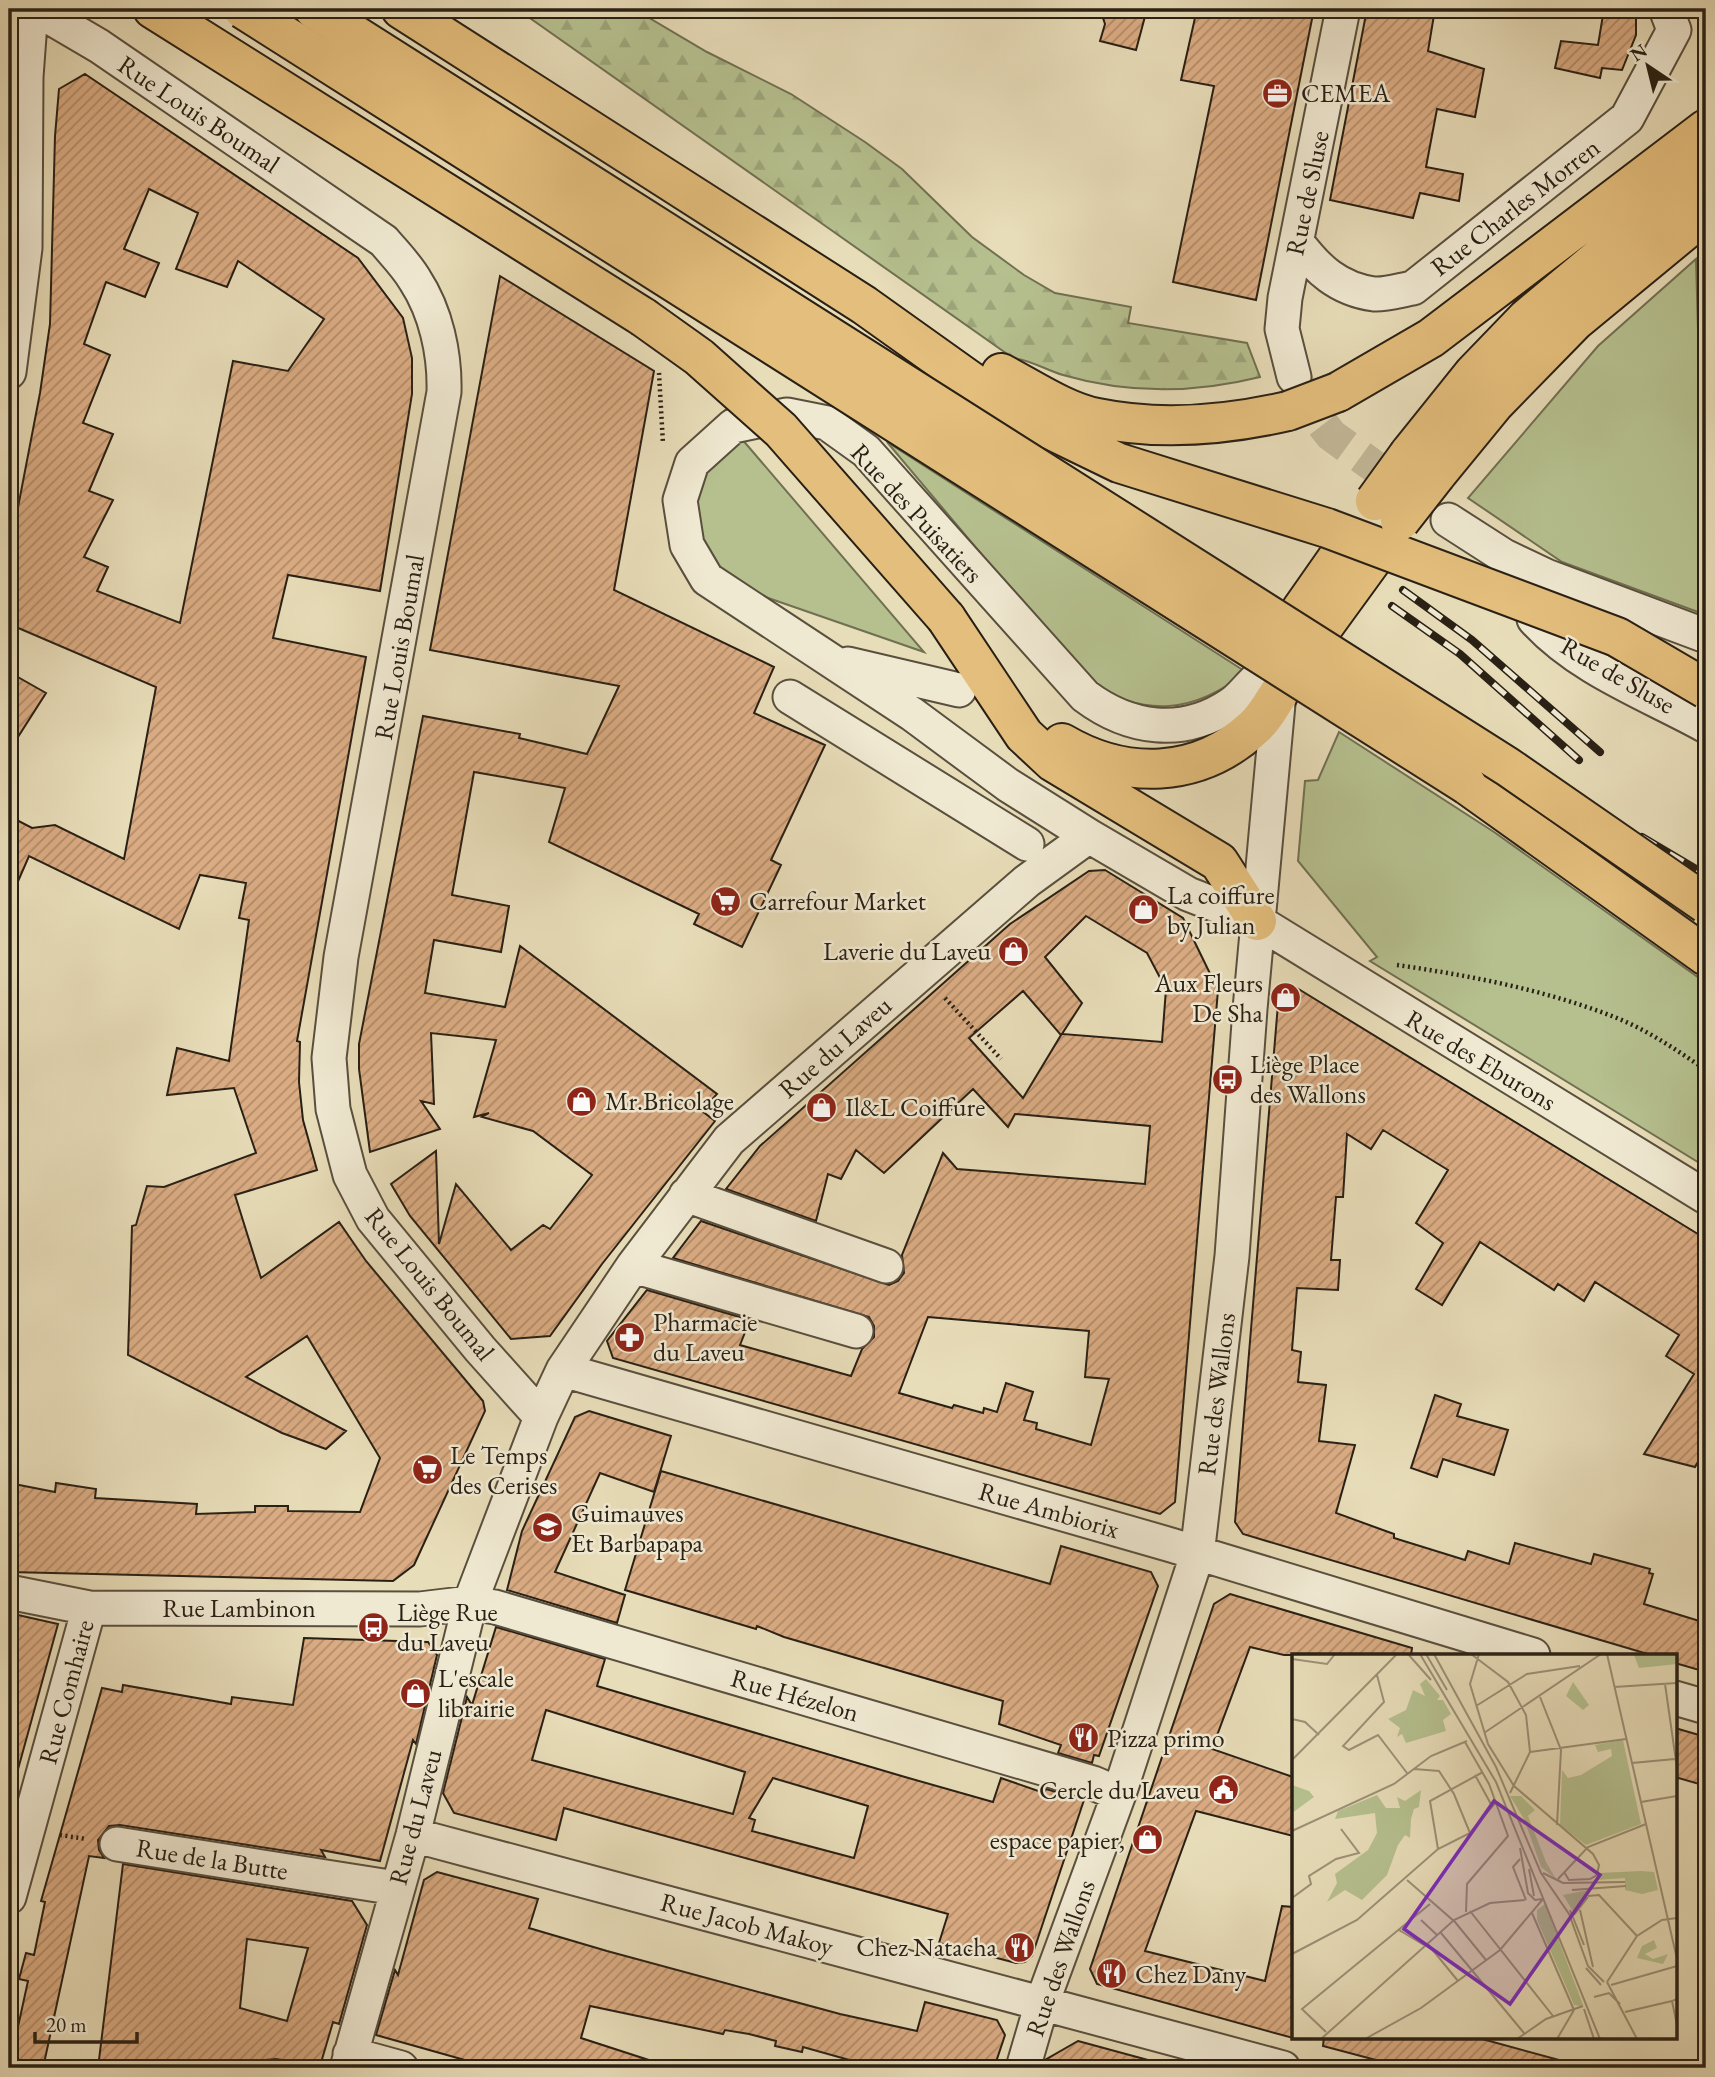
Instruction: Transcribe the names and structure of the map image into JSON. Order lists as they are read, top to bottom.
{
  "streets": {
    "street": [
      "Rue Louis Boumal",
      "Rue de Sluse",
      "Rue Charles Morren",
      "Rue des Puisatiers",
      "Rue du Laveu",
      "Rue des Eburons",
      "Rue des Wallons",
      "Rue Ambiorix",
      "Rue Lambinon",
      "Rue Comhaire",
      "Rue Hézelon",
      "Rue de la Butte",
      "Rue Jacob Makoy"
    ]
  },
  "crossings": [
    ["Rue Louis Boumal", "Rue du Laveu"],
    ["Rue de Sluse", "Rue Charles Morren"],
    ["Rue des Puisatiers", "Rue du Laveu"],
    ["Rue des Puisatiers", "Rue des Eburons"],
    ["Rue des Puisatiers", "Rue des Wallons"],
    ["Rue du Laveu", "Rue Ambiorix"],
    ["Rue du Laveu", "Rue Lambinon"],
    ["Rue du Laveu", "Rue Hézelon"],
    ["Rue du Laveu", "Rue de la Butte"],
    ["Rue du Laveu", "Rue Jacob Makoy"],
    ["Rue des Eburons", "Rue des Wallons"],
    ["Rue des Wallons", "Rue Ambiorix"],
    ["Rue des Wallons", "Rue Hézelon"],
    ["Rue des Wallons", "Rue Jacob Makoy"],
    ["Rue Lambinon", "Rue Comhaire"],
    ["Rue Lambinon", "Rue Hézelon"],
    ["Rue Comhaire", "Rue de la Butte"]
  ],
  "places": {
    "office": ["CEMEA"],
    "supermarket": ["Carrefour Market", "Le Temps des Cerises"],
    "shop": [
      "La coiffure by Julian",
      "Laverie du Laveu",
      "Aux Fleurs De Sha",
      "Mr.Bricolage",
      "Il&L Coiffure",
      "L'escale librairie",
      "espace papier,"
    ],
    "bus stop": ["Liège Place des Wallons", "Liège Rue du Laveu"],
    "pharmacy": ["Pharmacie du Laveu"],
    "school or university": ["Guimauves Et Barbapapa"],
    "restaurant": ["Pizza primo", "Chez Natacha", "Chez Dany"],
    "public building": ["Cercle du Laveu"]
  },
  "scale_bar": "20 m",
  "north": "top left"
}
